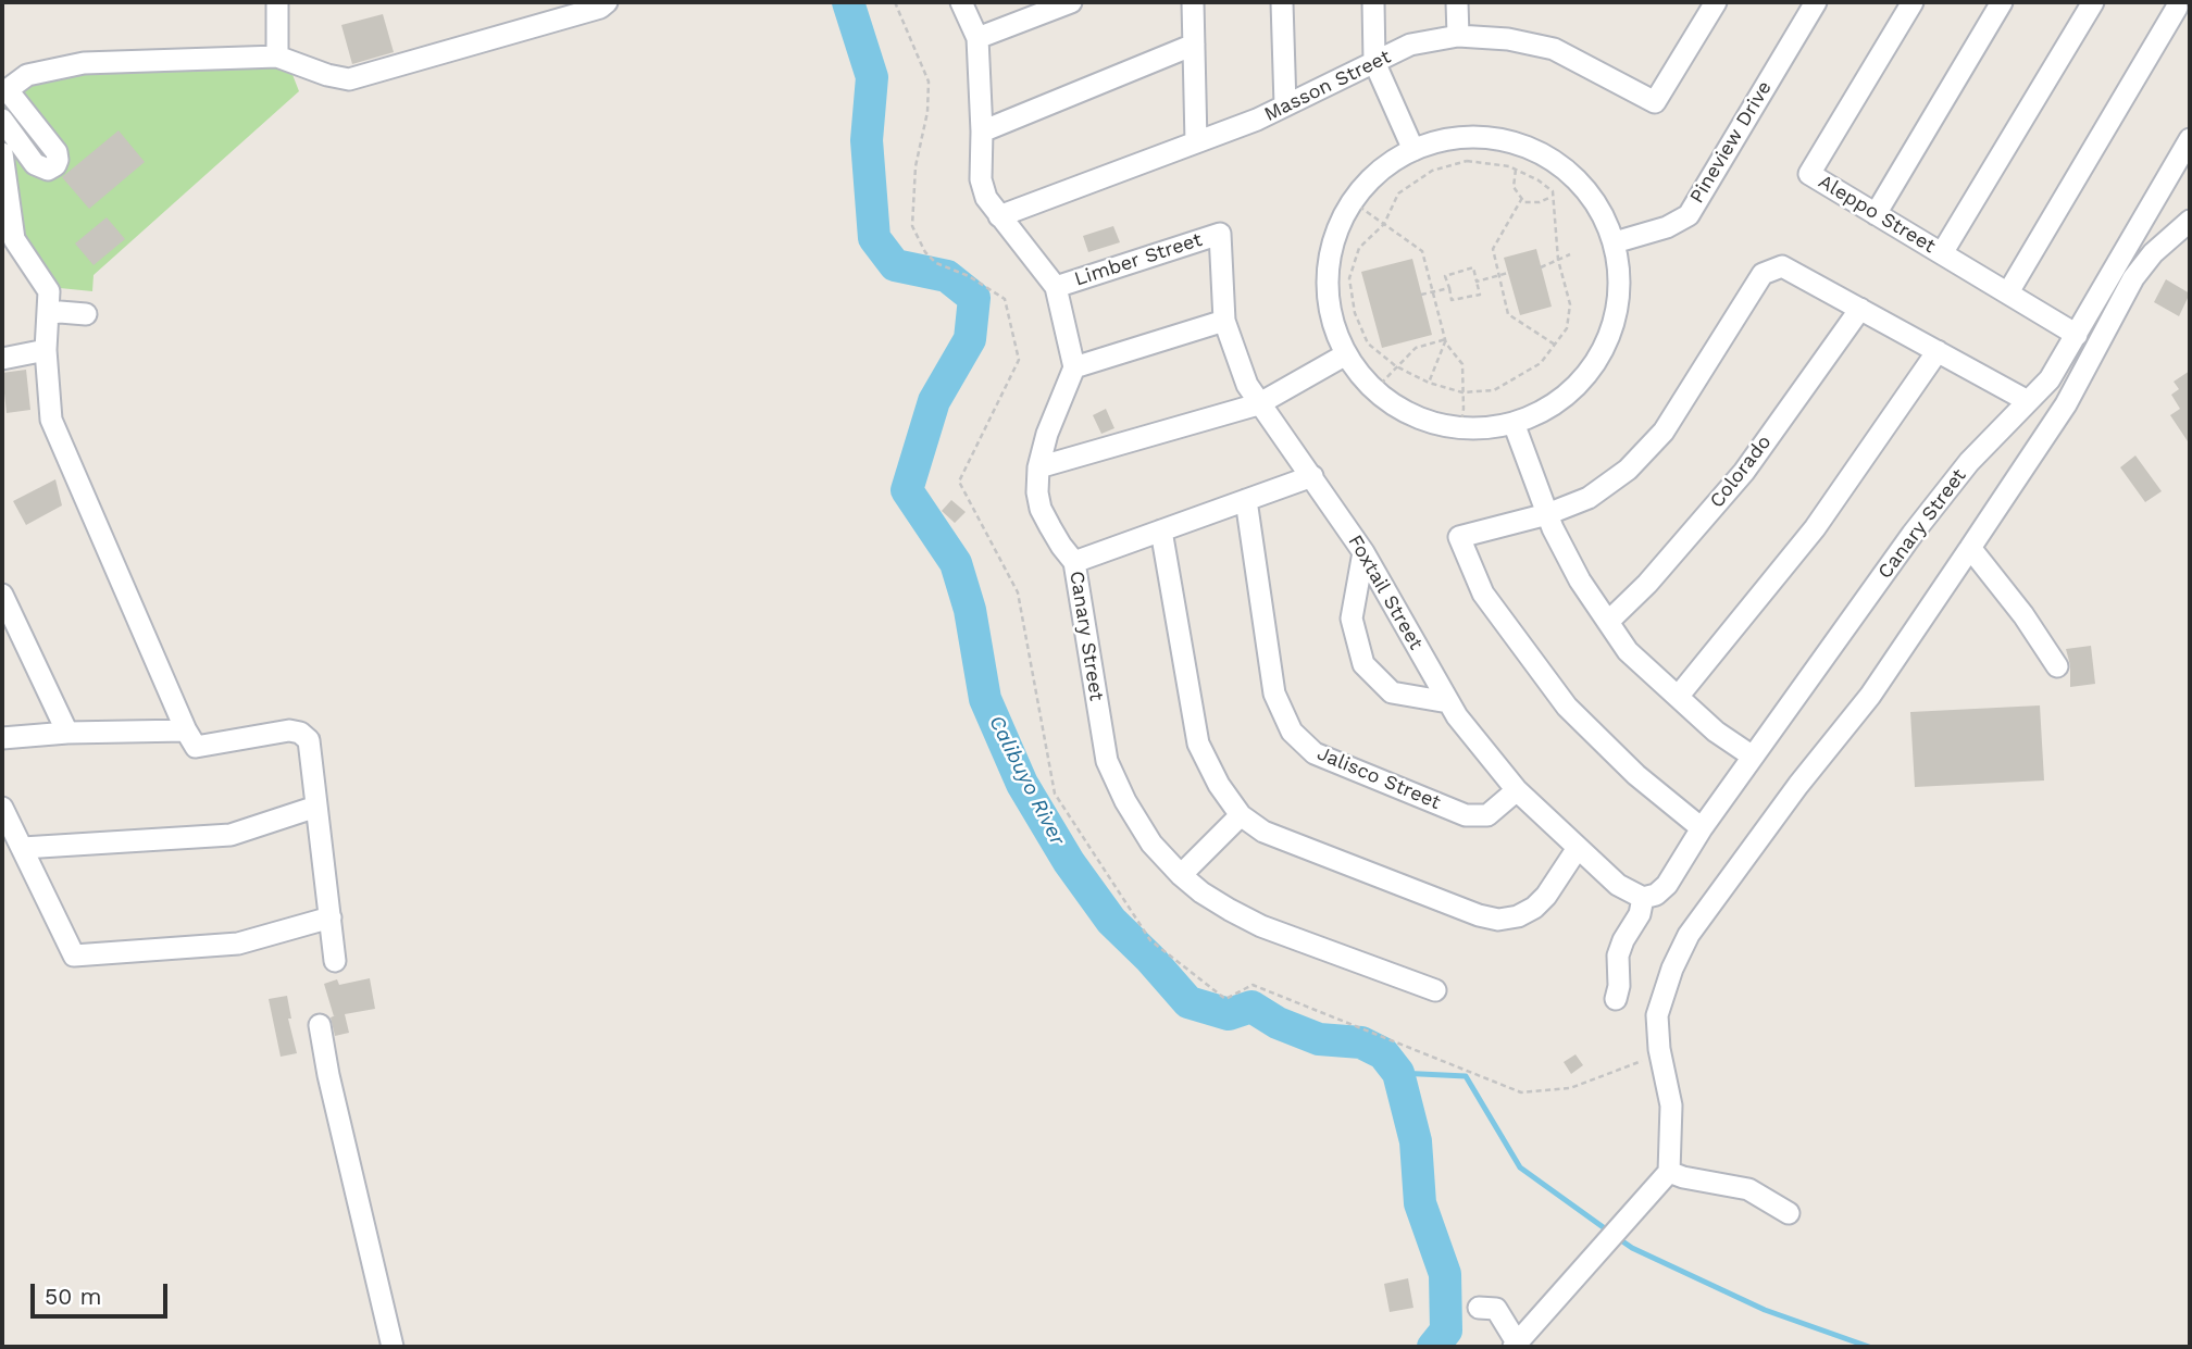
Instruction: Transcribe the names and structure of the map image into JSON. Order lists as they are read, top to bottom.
{
  "streets": {
    "street": [
      "Masson Street",
      "Pineview Drive",
      "Aleppo Street",
      "Limber Street",
      "Colorado",
      "Canary Street",
      "Foxtail Street",
      "Jalisco Street"
    ]
  },
  "crossings": [
    ["Aleppo Street", "Canary Street"],
    ["Limber Street", "Foxtail Street"],
    ["Canary Street", "Foxtail Street"],
    ["Foxtail Street", "Jalisco Street"]
  ],
  "water": ["Calibuyo River"],
  "scale_bar": "50 m"
}
